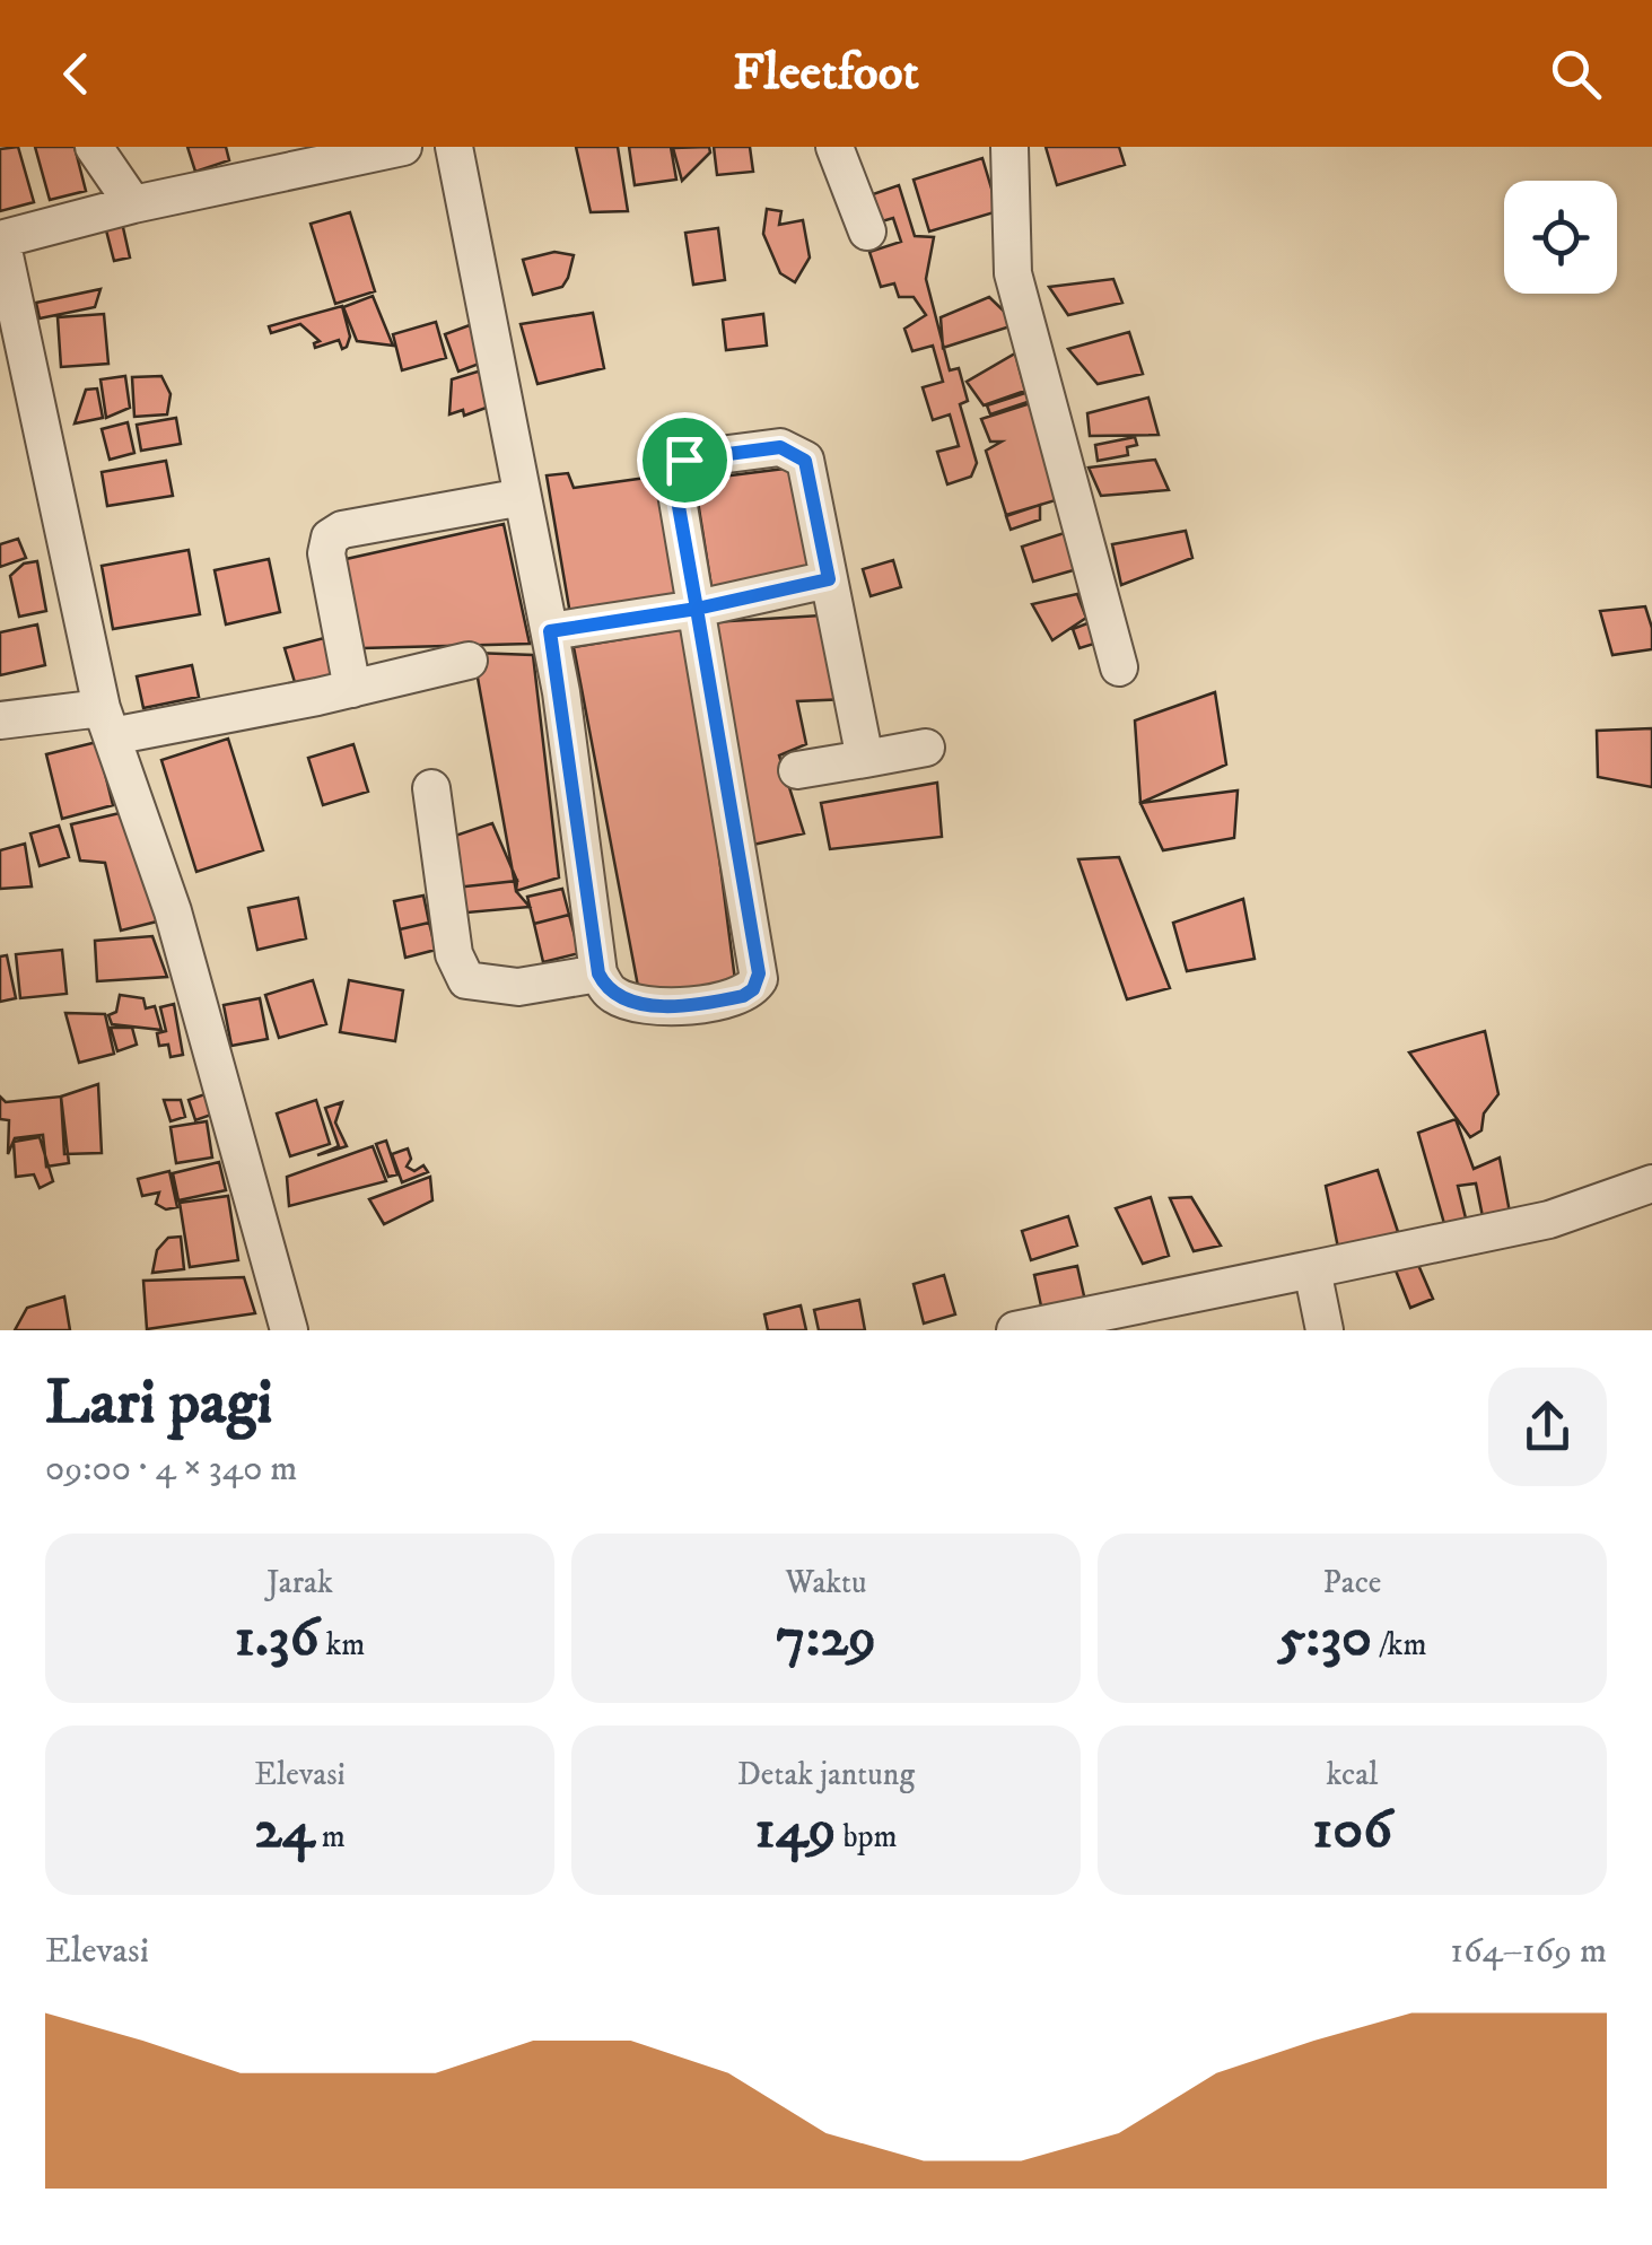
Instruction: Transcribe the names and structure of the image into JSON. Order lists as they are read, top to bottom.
{
  "page": {
    "header": "Fleetfoot",
    "heading": ["Lari pagi", "09:00 · 4 × 340 m"],
    "stats": [
      ["Jarak", "1.36 km"],
      ["Waktu", "7:29"],
      ["Pace", "5:30 /km"],
      ["Elevasi", "24 m"],
      ["Detak jantung", "149 bpm"],
      ["kcal", "106"]
    ],
    "chart": ["Elevasi", "164–169 m"]
  }
}
